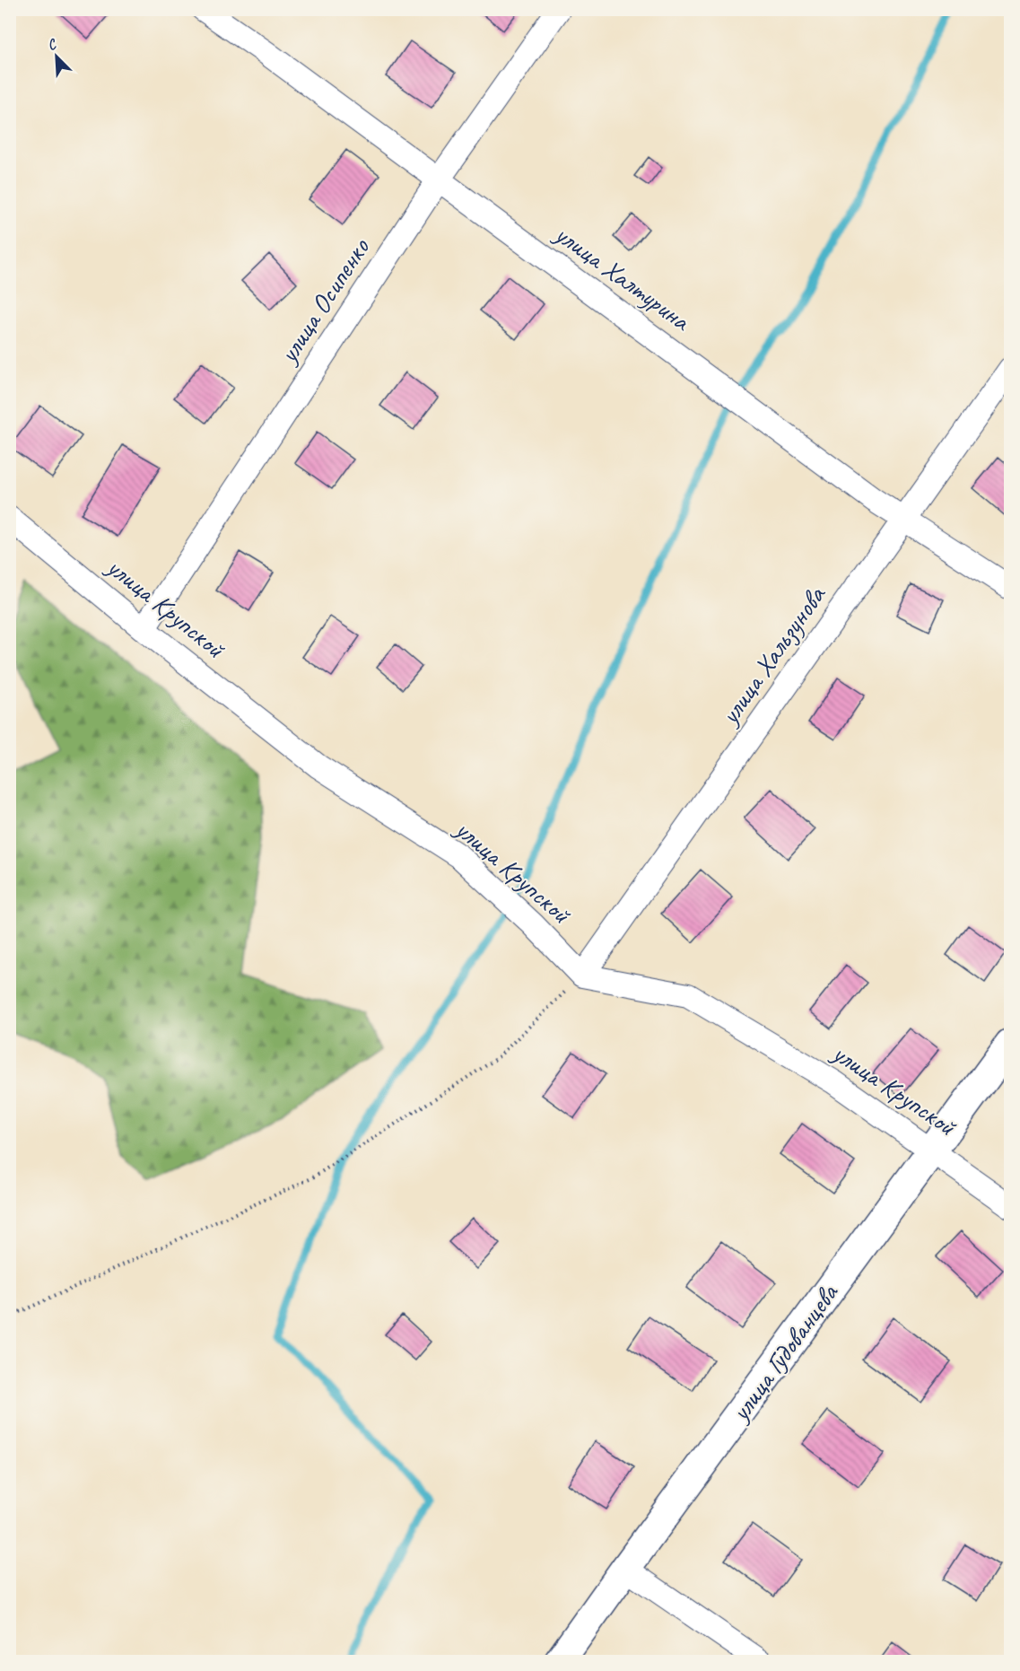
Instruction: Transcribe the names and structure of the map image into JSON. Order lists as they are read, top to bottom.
{
  "streets": {
    "street": [
      "улица Халтурина",
      "улица Осипенко",
      "улица Крупской",
      "улица Хальзунова",
      "улица Гудованцева"
    ]
  },
  "crossings": [
    ["улица Халтурина", "улица Осипенко"],
    ["улица Халтурина", "улица Хальзунова"],
    ["улица Осипенко", "улица Крупской"],
    ["улица Крупской", "улица Хальзунова"],
    ["улица Крупской", "улица Гудованцева"]
  ],
  "north": "top left"
}
